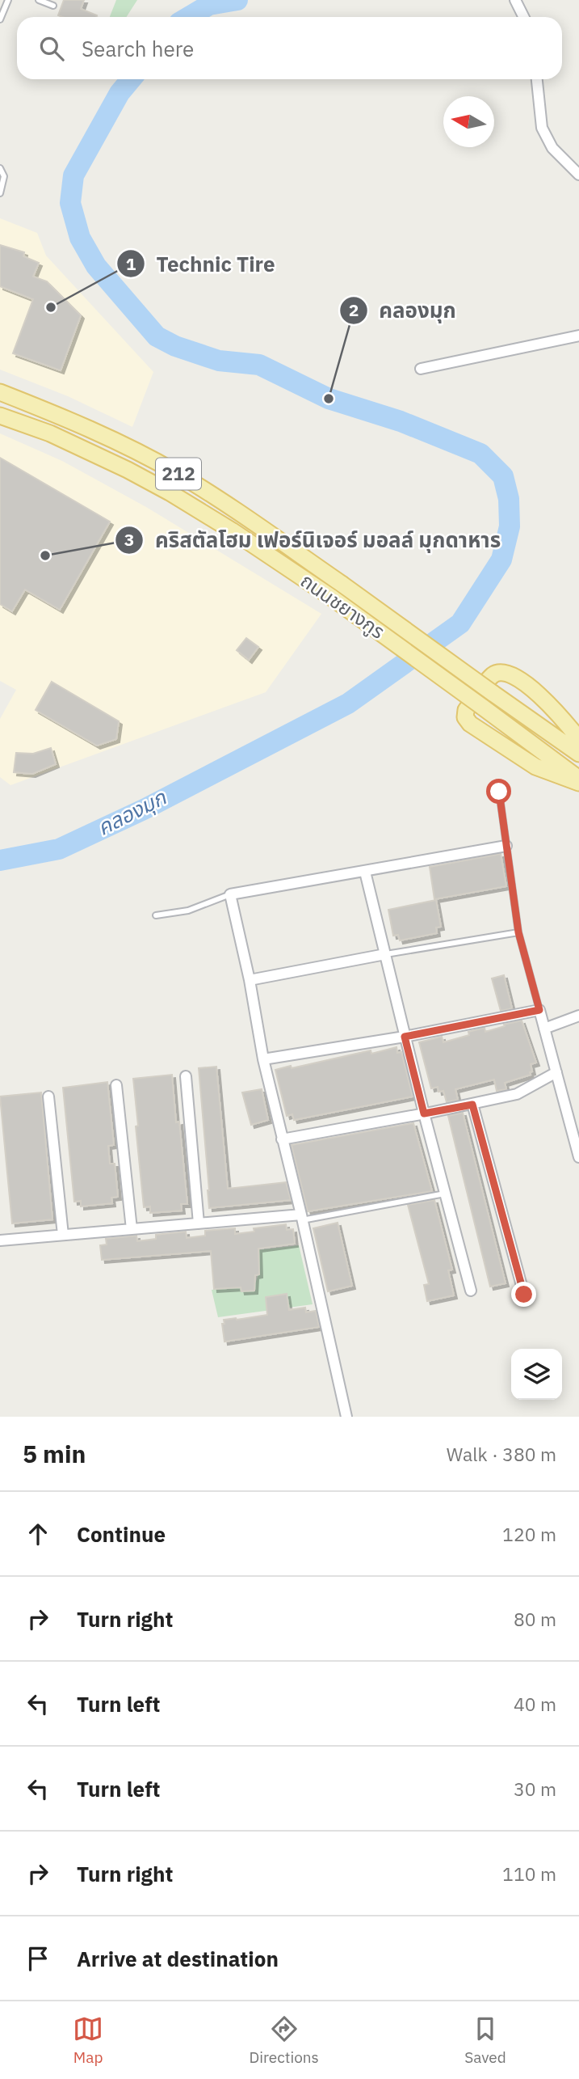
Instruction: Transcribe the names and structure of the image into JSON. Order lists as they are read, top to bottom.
{
  "streets": {
    "main road": ["212", "ถนนชยางกูร"]
  },
  "water": ["คลองมุก"],
  "places": ["Technic Tire", "คลองมุก", "คริสตัลโฮม เฟอร์นิเจอร์ มอลล์ มุกดาหาร"],
  "north": "left",
  "page": {
    "search": "Search here",
    "heading": ["5 min", "Walk · 380 m"],
    "list": [
      ["Continue", "120 m"],
      ["Turn right", "80 m"],
      ["Turn left", "40 m"],
      ["Turn left", "30 m"],
      ["Turn right", "110 m"],
      "Arrive at destination"
    ],
    "nav": ["Map", "Directions", "Saved"]
  }
}
